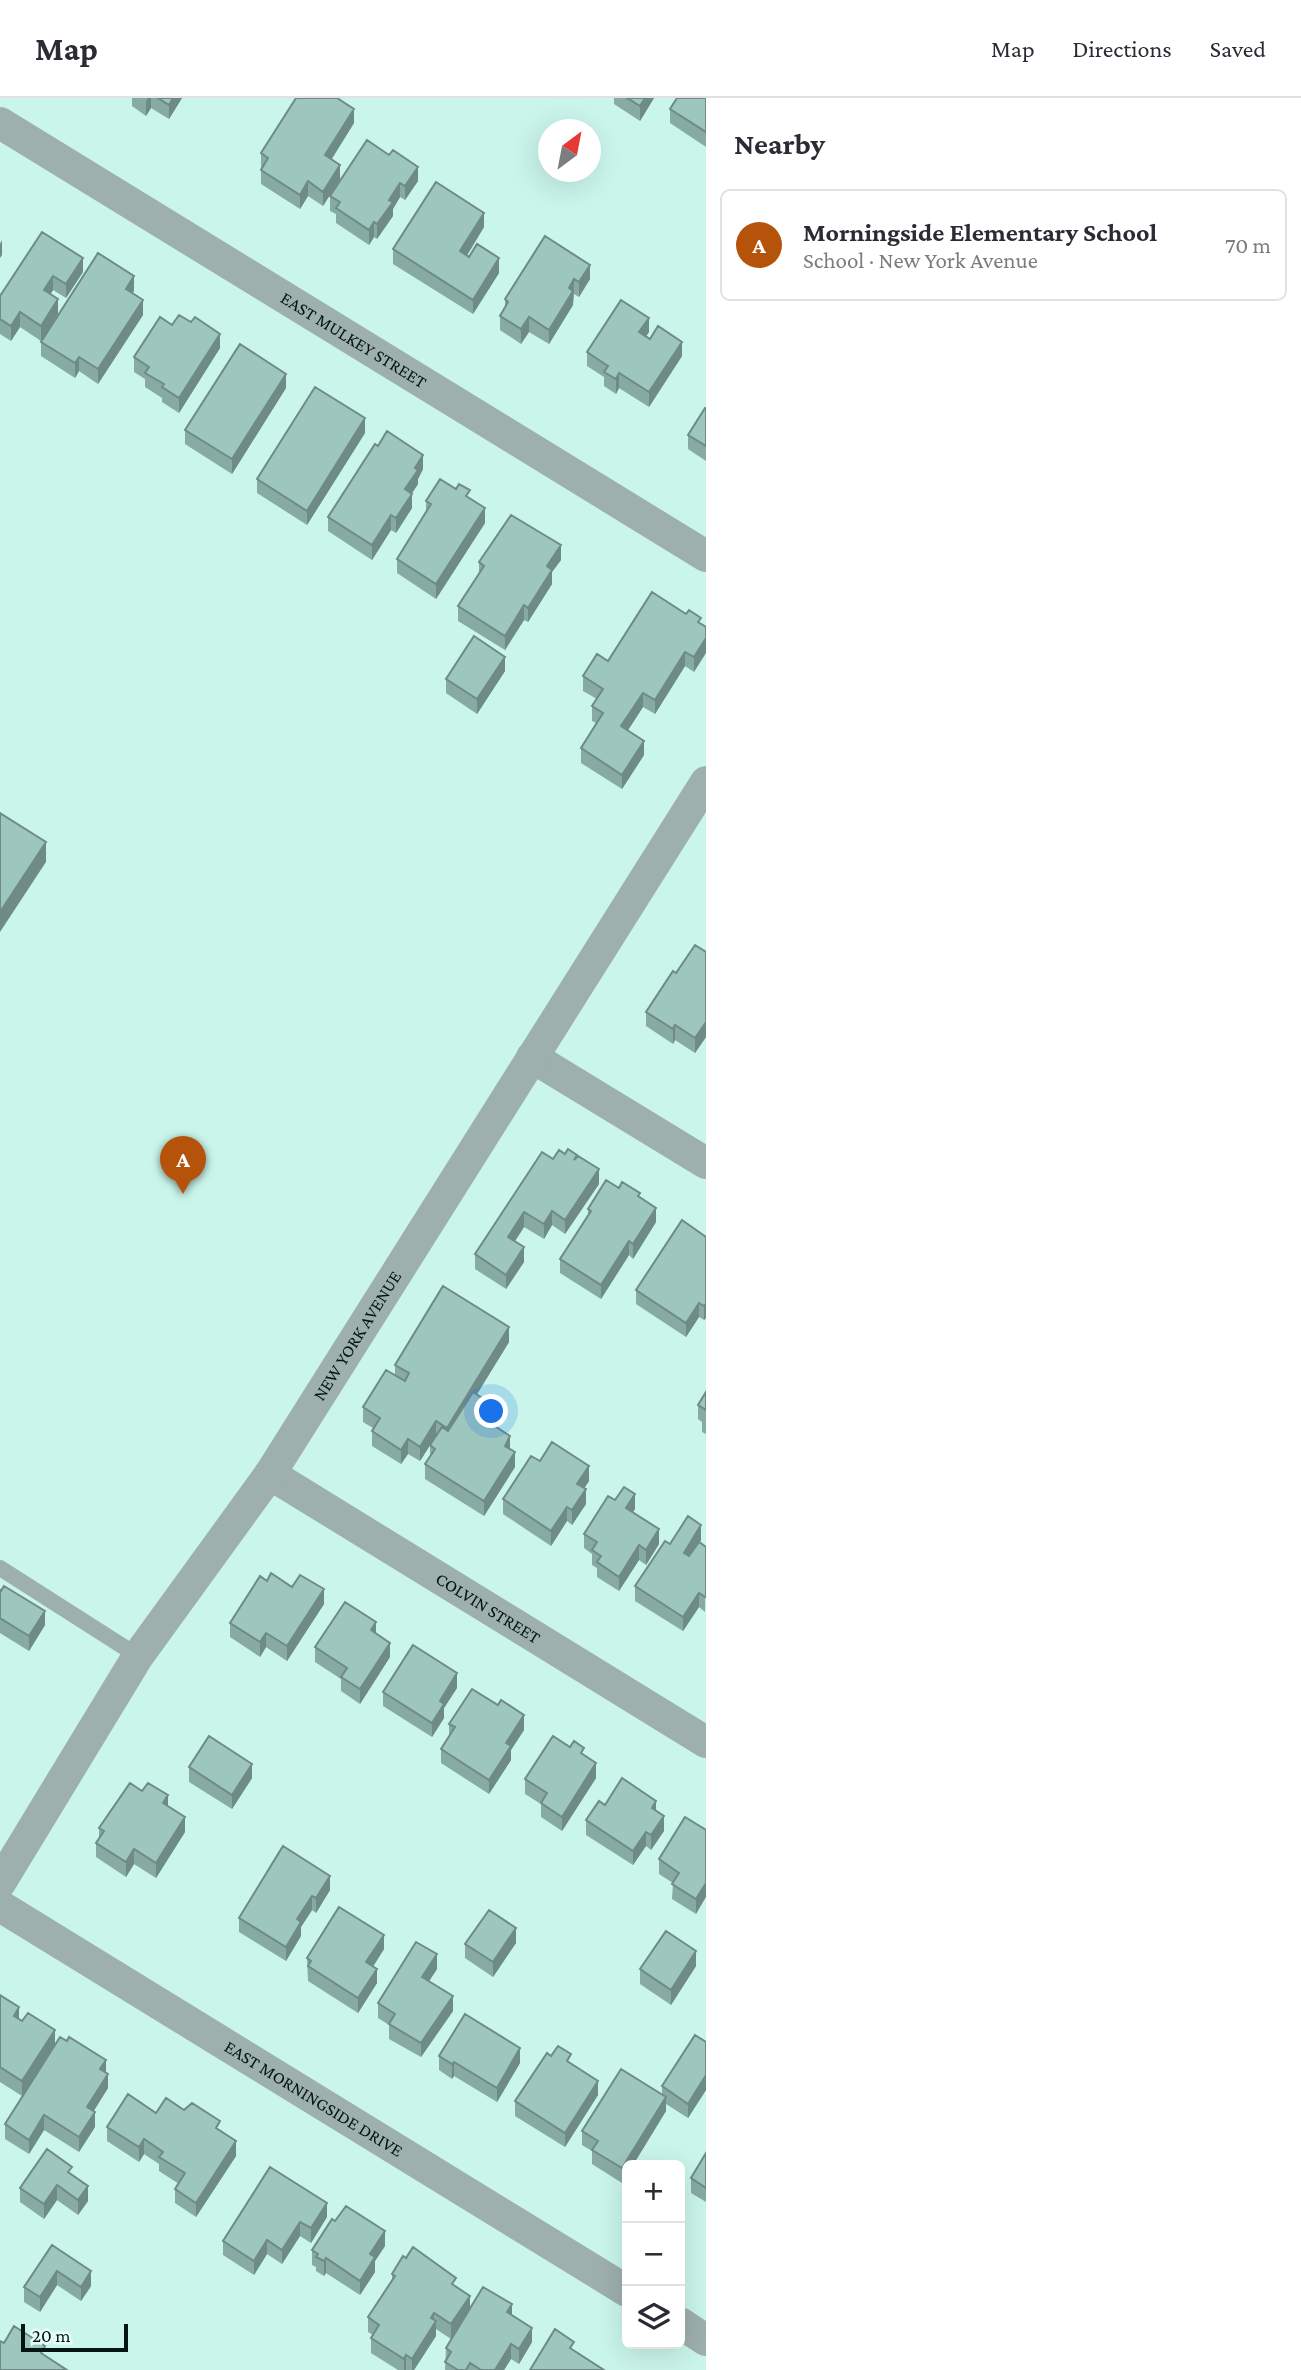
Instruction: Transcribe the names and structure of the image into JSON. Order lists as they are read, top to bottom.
{
  "streets": {
    "street": [
      "EAST MULKEY STREET",
      "NEW YORK AVENUE",
      "COLVIN STREET",
      "EAST MORNINGSIDE DRIVE"
    ]
  },
  "crossings": [
    ["NEW YORK AVENUE", "COLVIN STREET"]
  ],
  "scale_bar": "20 m",
  "north": "top right",
  "page": {
    "header": "Map",
    "nav": ["Map", "Directions", "Saved"],
    "heading": "Nearby",
    "list": [
      {
        "mark": "A",
        "name": "Morningside Elementary School",
        "note": "School · New York Avenue",
        "value": "70 m"
      }
    ],
    "pins": "A",
    "map_buttons": ["+", "−"],
    "scale": "20 m"
  }
}
